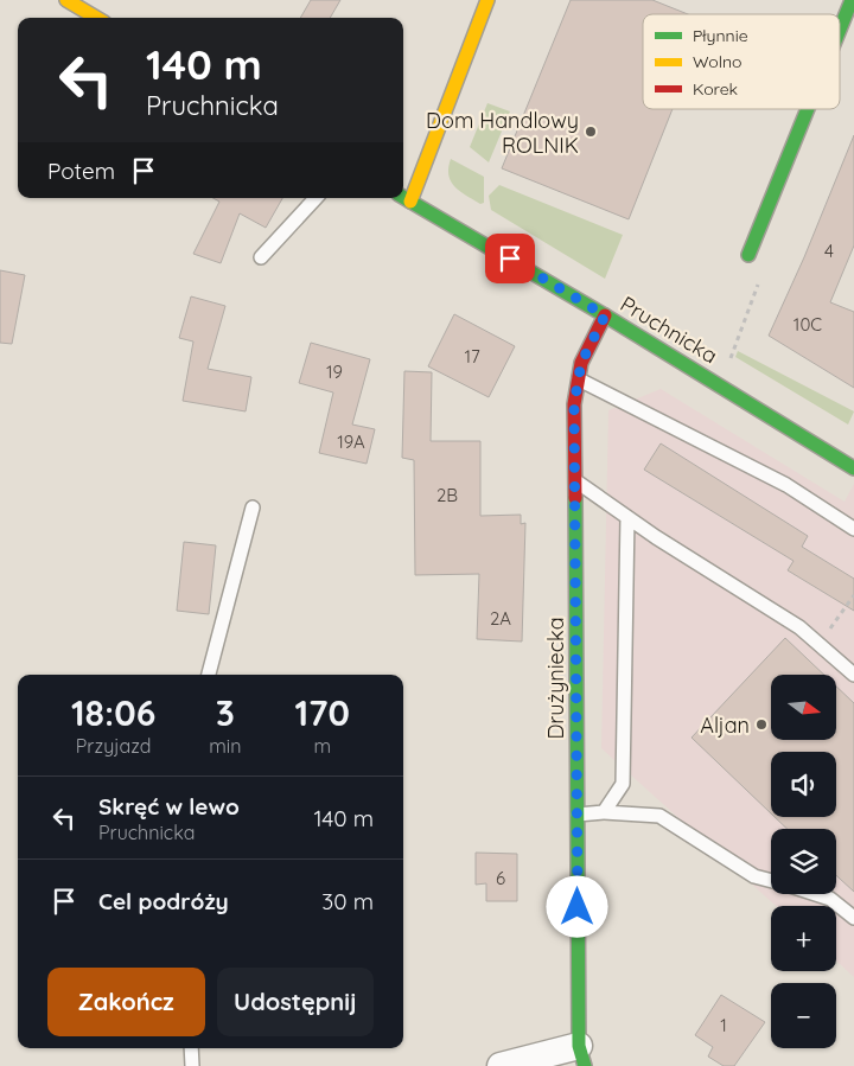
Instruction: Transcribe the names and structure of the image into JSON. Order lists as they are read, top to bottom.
{
  "streets": {
    "street": ["Pruchnicka", "Drużyniecka"]
  },
  "crossings": [
    ["Pruchnicka", "Drużyniecka"]
  ],
  "places": ["Dom Handlowy ROLNIK", "Aljan"],
  "house_numbers": [
    "4",
    "10C",
    "17",
    "19",
    "19A",
    "2B",
    "2A",
    "6",
    "1"
  ],
  "legend": ["Płynnie", "Wolno", "Korek"],
  "north": "right",
  "page": {
    "turn": ["140 m", "Pruchnicka"],
    "then": "Potem",
    "map_buttons": ["+", "−"],
    "eta": [
      "18:06",
      "Przyjazd",
      "3",
      "min",
      "170",
      "m"
    ],
    "list": [
      {
        "name": "Skręć w lewo",
        "note": "Pruchnicka",
        "value": "140 m"
      },
      {
        "name": "Cel podróży",
        "value": "30 m"
      }
    ],
    "buttons": ["Zakończ", "Udostępnij"]
  }
}
